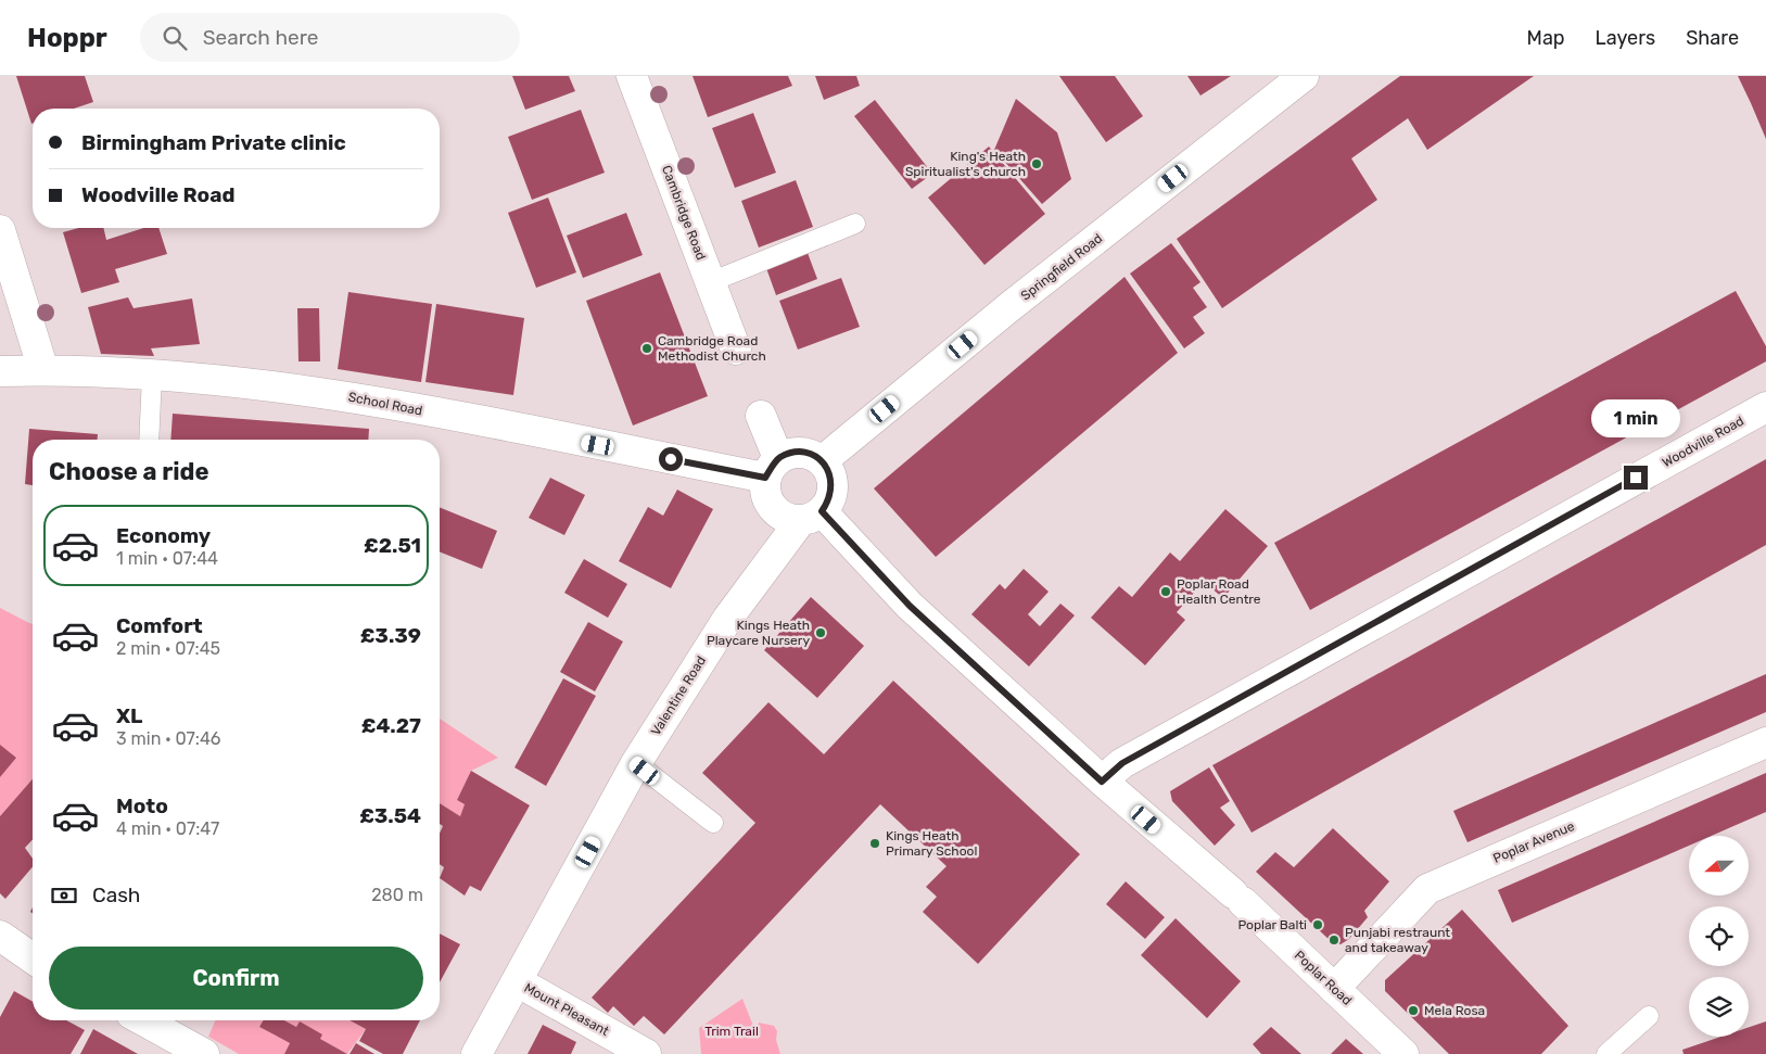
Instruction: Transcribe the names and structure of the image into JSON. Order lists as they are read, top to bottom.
{
  "streets": {
    "street": [
      "Cambridge Road",
      "Springfield Road",
      "School Road",
      "Woodville Road",
      "Valentine Road",
      "Poplar Avenue",
      "Poplar Road",
      "Mount Pleasant"
    ]
  },
  "crossings": [
    ["Springfield Road", "School Road"],
    ["Springfield Road", "Valentine Road"],
    ["Springfield Road", "Poplar Road"],
    ["School Road", "Valentine Road"],
    ["School Road", "Poplar Road"],
    ["Woodville Road", "Poplar Road"],
    ["Valentine Road", "Poplar Road"],
    ["Valentine Road", "Mount Pleasant"],
    ["Poplar Avenue", "Poplar Road"]
  ],
  "parks": ["Trim Trail"],
  "places": [
    "King's Heath Spiritualist's church",
    "Cambridge Road Methodist Church",
    "Poplar Road Health Centre",
    "Kings Heath Playcare Nursery",
    "Kings Heath Primary School",
    "Poplar Balti",
    "Punjabi restraunt and takeaway",
    "Mela Rosa"
  ],
  "north": "left",
  "page": {
    "header": "Hoppr",
    "search": "Search here",
    "nav": ["Map", "Layers", "Share"],
    "banner": ["Birmingham Private clinic", "Woodville Road"],
    "bubble": "1 min",
    "heading": "Choose a ride",
    "list": [
      {
        "name": "Economy",
        "note": "1 min · 07:44",
        "value": "£2.51"
      },
      {
        "name": "Comfort",
        "note": "2 min · 07:45",
        "value": "£3.39"
      },
      {
        "name": "XL",
        "note": "3 min · 07:46",
        "value": "£4.27"
      },
      {
        "name": "Moto",
        "note": "4 min · 07:47",
        "value": "£3.54"
      }
    ],
    "pay": ["Cash", "280 m"],
    "buttons": "Confirm"
  }
}
